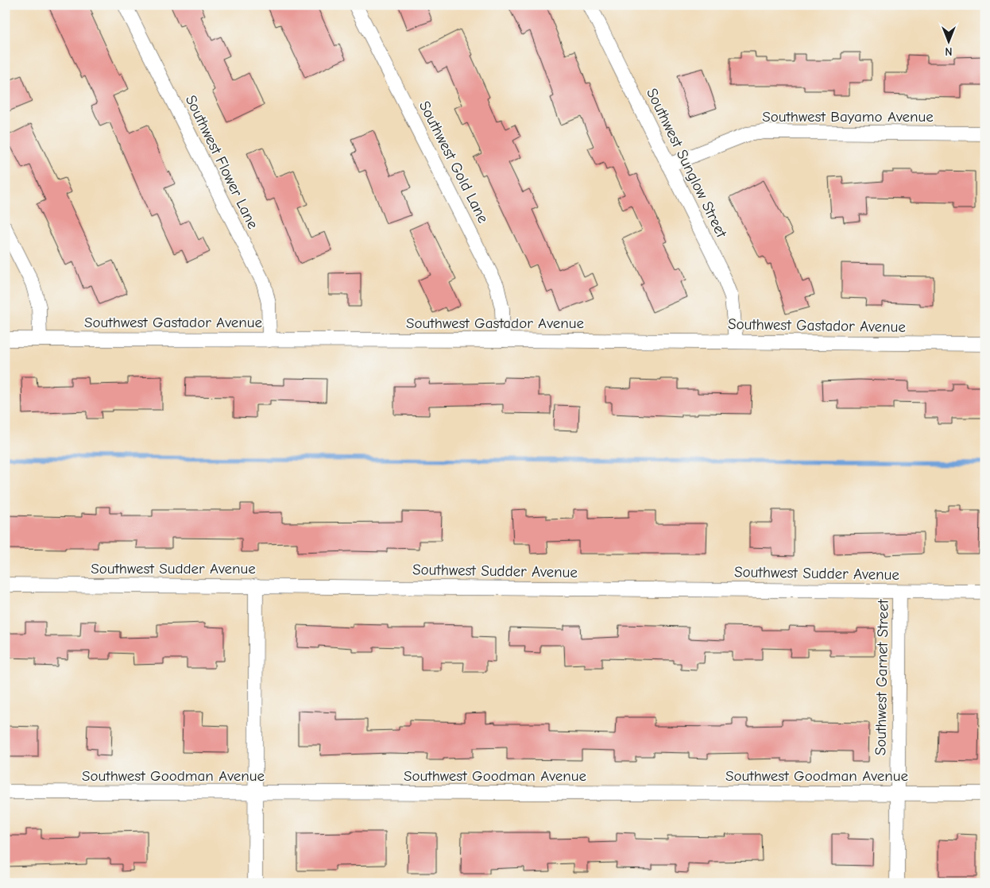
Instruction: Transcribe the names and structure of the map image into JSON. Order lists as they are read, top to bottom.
{
  "streets": {
    "street": [
      "Southwest Bayamo Avenue",
      "Southwest Flower Lane",
      "Southwest Gold Lane",
      "Southwest Sunglow Street",
      "Southwest Gastador Avenue",
      "Southwest Sudder Avenue",
      "Southwest Garnet Street",
      "Southwest Goodman Avenue"
    ]
  },
  "crossings": [
    ["Southwest Bayamo Avenue", "Southwest Sunglow Street"],
    ["Southwest Flower Lane", "Southwest Gastador Avenue"],
    ["Southwest Gold Lane", "Southwest Gastador Avenue"],
    ["Southwest Sunglow Street", "Southwest Gastador Avenue"],
    ["Southwest Sudder Avenue", "Southwest Garnet Street"],
    ["Southwest Garnet Street", "Southwest Goodman Avenue"]
  ],
  "north": "bottom"
}
